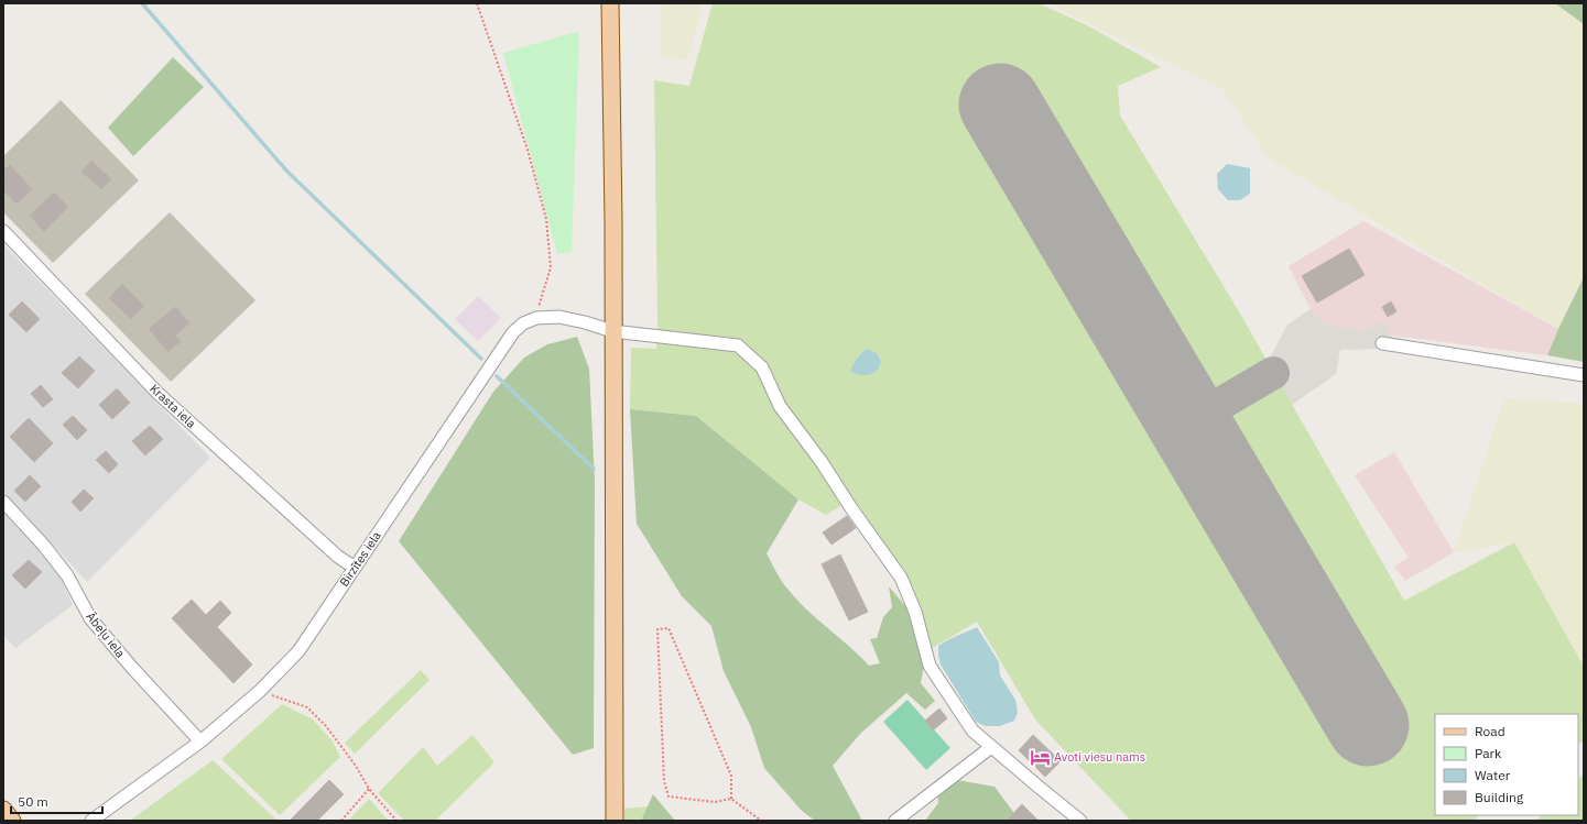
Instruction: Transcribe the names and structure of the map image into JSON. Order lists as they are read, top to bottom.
{
  "streets": {
    "street": ["Krasta iela", "Birzītes iela", "Ābeļu iela"]
  },
  "crossings": [
    ["Krasta iela", "Birzītes iela"],
    ["Birzītes iela", "Ābeļu iela"]
  ],
  "places": {
    "hotel": ["Avoti viesu nams"]
  },
  "legend": [
    "Road",
    "Park",
    "Water",
    "Building"
  ],
  "scale_bar": "50 m"
}
